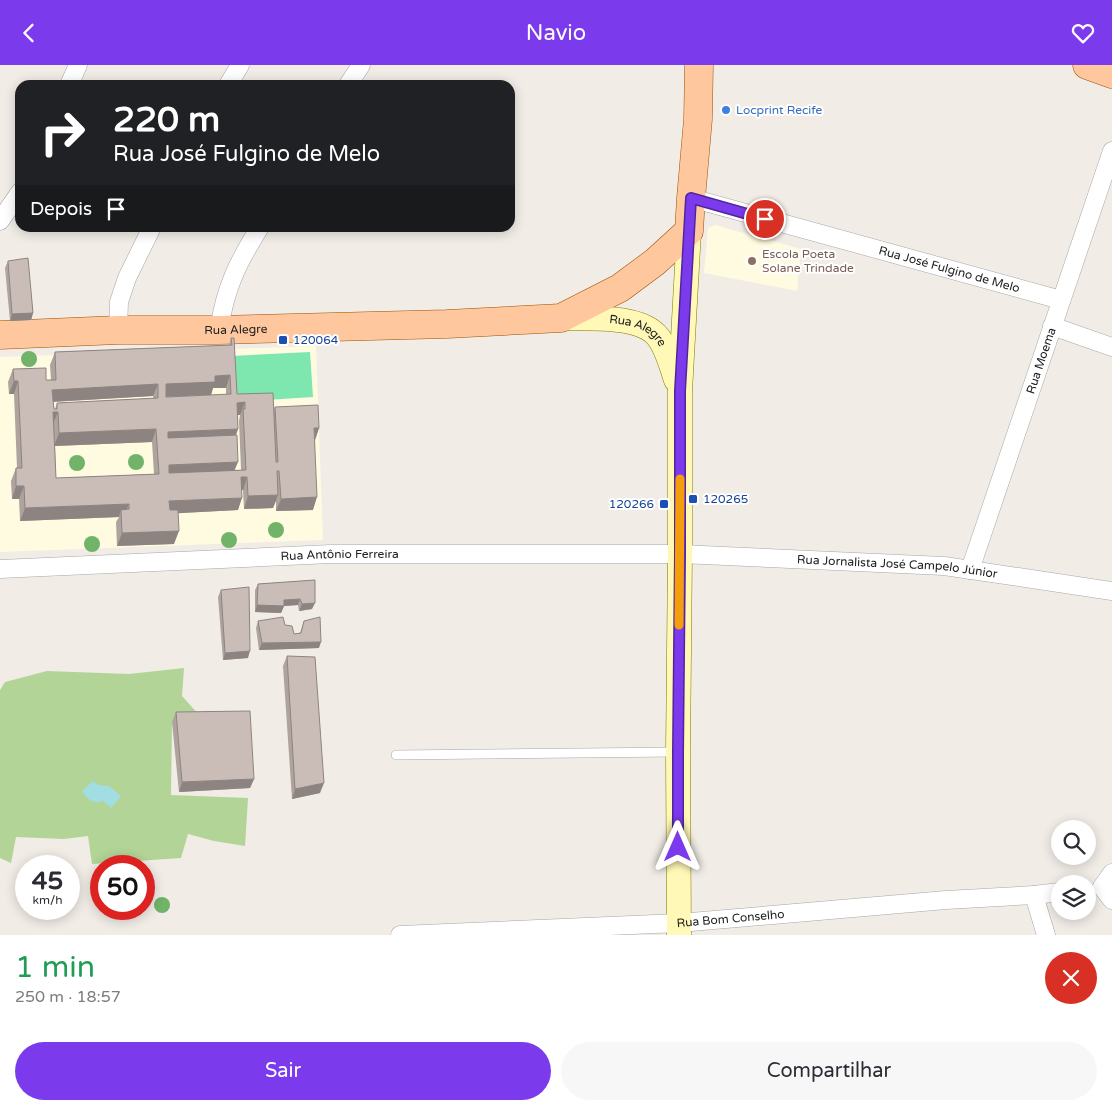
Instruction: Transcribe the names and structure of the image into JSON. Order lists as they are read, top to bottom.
{
  "streets": {
    "main road": ["Rua Alegre"],
    "street": [
      "Rua José Fulgino de Melo",
      "Rua Moema",
      "Rua Antônio Ferreira",
      "Rua Jornalista José Campelo Júnior",
      "Rua Bom Conselho"
    ]
  },
  "crossings": [
    ["Rua José Fulgino de Melo", "Rua Moema"],
    ["Rua Moema", "Rua Jornalista José Campelo Júnior"],
    ["Rua Antônio Ferreira", "Rua Jornalista José Campelo Júnior"]
  ],
  "places": {
    "other": ["Locprint Recife", "Escola Poeta Solane Trindade"],
    "transit": ["120064", "120265", "120266"]
  },
  "page": {
    "header": "Navio",
    "turn": ["220 m", "Rua José Fulgino de Melo"],
    "then": "Depois",
    "speed": "45 km/h",
    "limit": "50",
    "heading": ["1 min", "250 m · 18:57"],
    "buttons": ["Sair", "Compartilhar"]
  }
}
